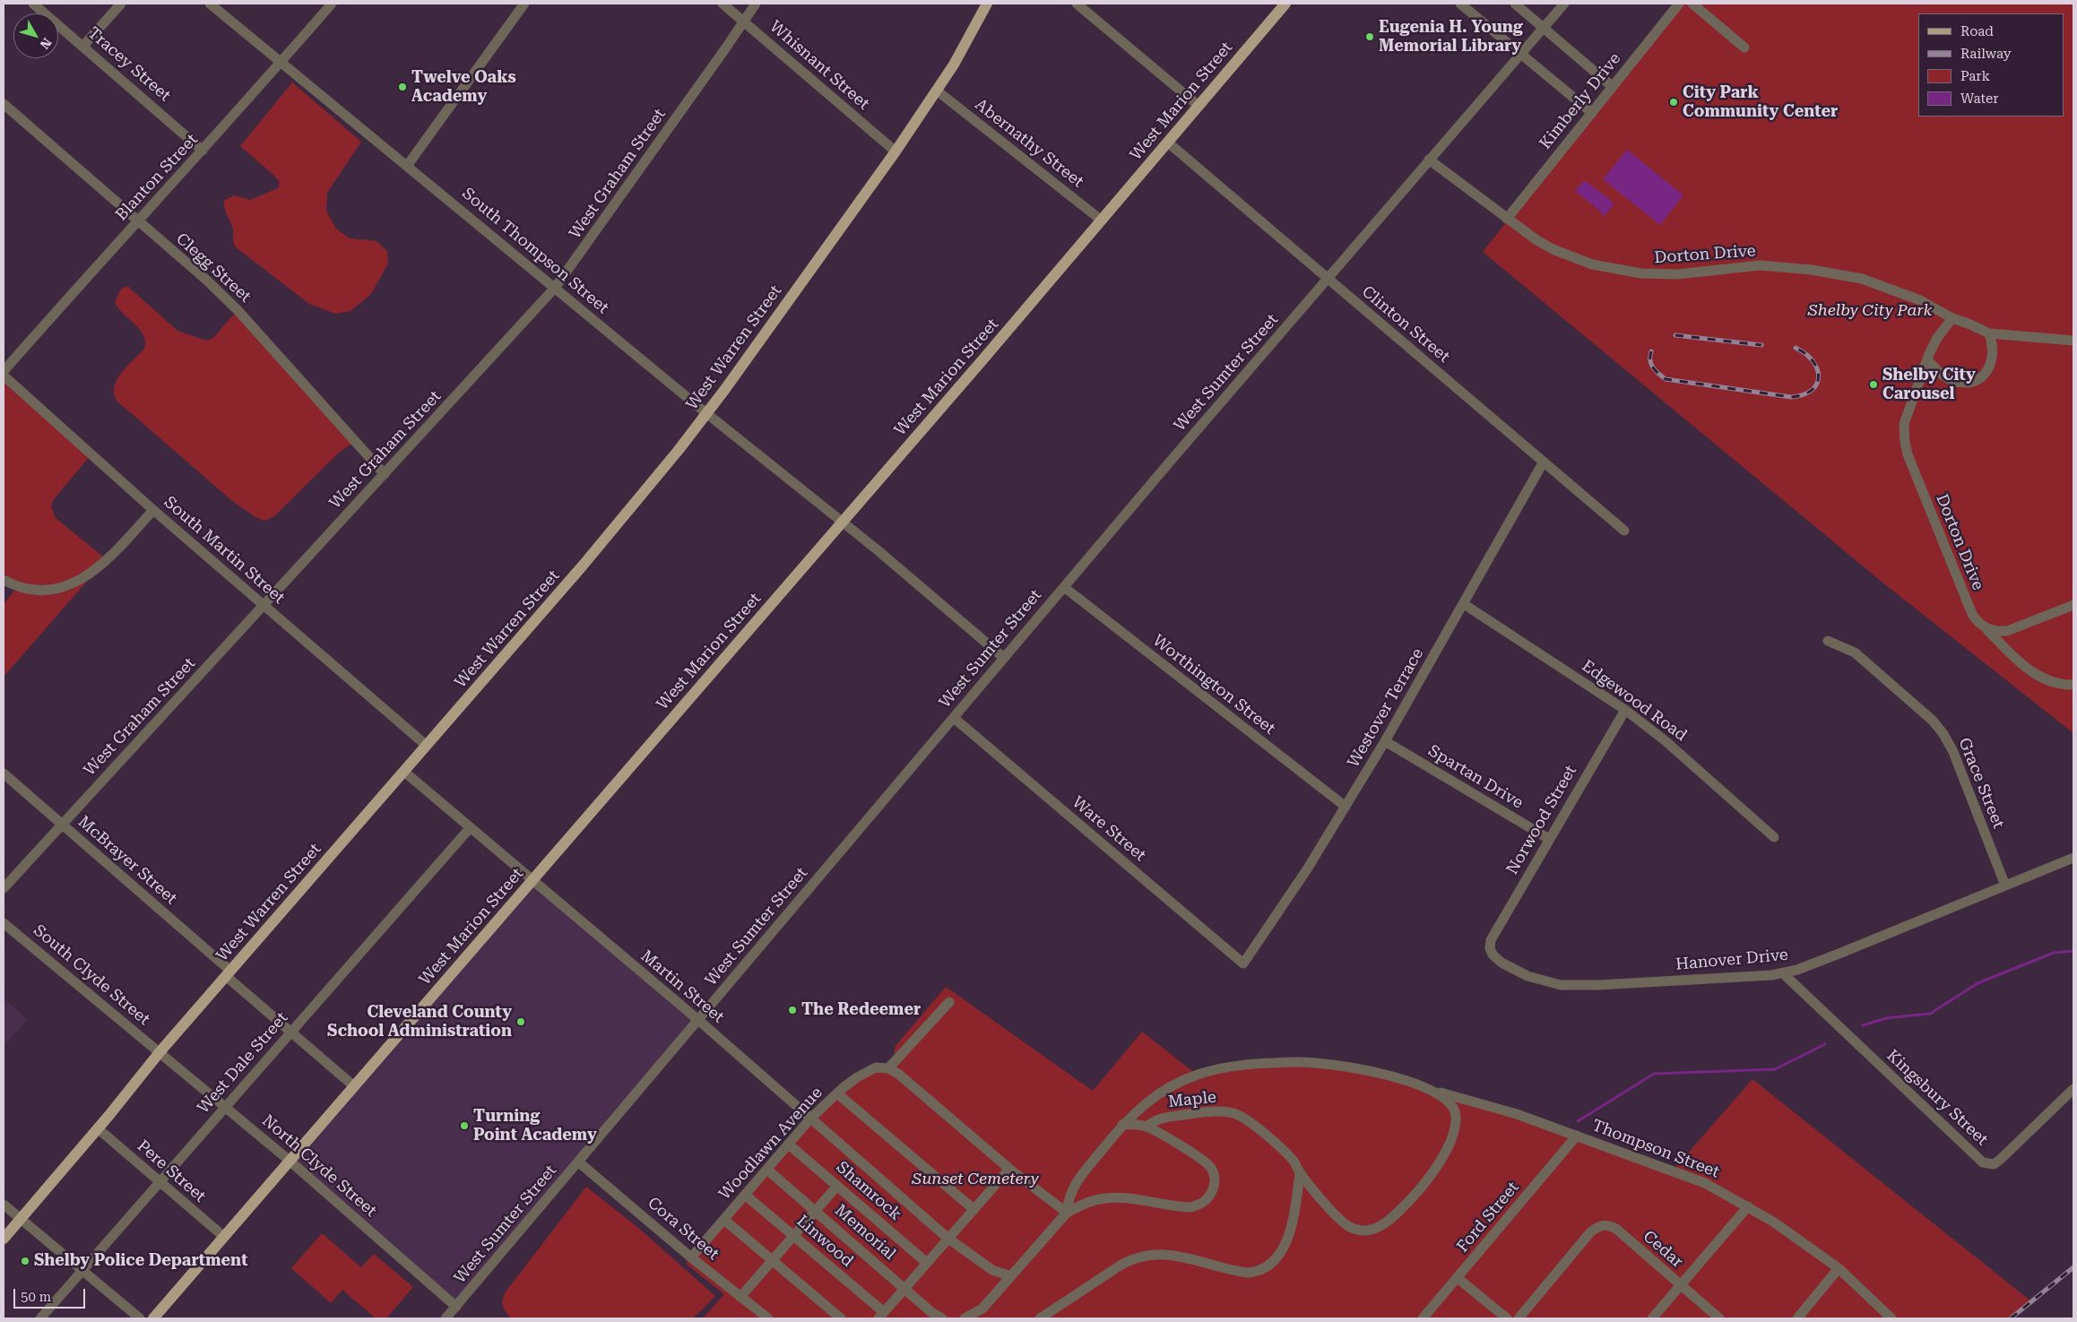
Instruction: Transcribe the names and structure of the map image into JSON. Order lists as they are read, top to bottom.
{
  "streets": {
    "main road": ["West Marion Street", "West Warren Street"],
    "street": [
      "Tracey Street",
      "Whisnant Street",
      "Kimberly Drive",
      "Abernathy Street",
      "West Graham Street",
      "Blanton Street",
      "South Thompson Street",
      "Dorton Drive",
      "Clegg Street",
      "Clinton Street",
      "West Sumter Street",
      "South Martin Street",
      "Worthington Street",
      "Edgewood Road",
      "Westover Terrace",
      "Spartan Drive",
      "Grace Street",
      "Norwood Street",
      "Ware Street",
      "McBrayer Street",
      "Hanover Drive",
      "South Clyde Street",
      "Martin Street",
      "West Dale Street",
      "Kingsbury Street",
      "Maple",
      "Woodlawn Avenue",
      "Thompson Street",
      "North Clyde Street",
      "Pere Street",
      "Shamrock",
      "Ford Street",
      "Cora Street",
      "Memorial",
      "Linwood",
      "Cedar"
    ]
  },
  "crossings": [
    ["Tracey Street", "Blanton Street"],
    ["Whisnant Street", "West Graham Street"],
    ["Whisnant Street", "West Warren Street"],
    ["West Marion Street", "Abernathy Street"],
    ["West Marion Street", "South Thompson Street"],
    ["West Marion Street", "Clinton Street"],
    ["West Marion Street", "McBrayer Street"],
    ["West Marion Street", "Martin Street"],
    ["West Marion Street", "North Clyde Street"],
    ["West Marion Street", "Pere Street"],
    ["Kimberly Drive", "Dorton Drive"],
    ["Abernathy Street", "West Warren Street"],
    ["West Graham Street", "South Thompson Street"],
    ["West Graham Street", "Clegg Street"],
    ["West Graham Street", "South Martin Street"],
    ["West Graham Street", "McBrayer Street"],
    ["Blanton Street", "South Thompson Street"],
    ["Blanton Street", "Clegg Street"],
    ["South Thompson Street", "West Warren Street"],
    ["South Thompson Street", "West Sumter Street"],
    ["Dorton Drive", "West Sumter Street"],
    ["Clinton Street", "West Sumter Street"],
    ["Clinton Street", "Westover Terrace"],
    ["West Warren Street", "South Martin Street"],
    ["West Warren Street", "McBrayer Street"],
    ["West Warren Street", "South Clyde Street"],
    ["West Warren Street", "North Clyde Street"],
    ["West Warren Street", "Pere Street"],
    ["West Sumter Street", "Worthington Street"],
    ["West Sumter Street", "Ware Street"],
    ["West Sumter Street", "Martin Street"],
    ["West Sumter Street", "North Clyde Street"],
    ["West Sumter Street", "Cora Street"],
    ["Worthington Street", "Westover Terrace"],
    ["Edgewood Road", "Westover Terrace"],
    ["Edgewood Road", "Norwood Street"],
    ["Westover Terrace", "Spartan Drive"],
    ["Westover Terrace", "Ware Street"],
    ["Spartan Drive", "Norwood Street"],
    ["Grace Street", "Hanover Drive"],
    ["Norwood Street", "Hanover Drive"],
    ["McBrayer Street", "West Dale Street"],
    ["Hanover Drive", "Kingsbury Street"],
    ["South Clyde Street", "North Clyde Street"],
    ["Martin Street", "Woodlawn Avenue"],
    ["West Dale Street", "North Clyde Street"],
    ["West Dale Street", "Pere Street"],
    ["Maple", "Thompson Street"],
    ["Woodlawn Avenue", "Shamrock"],
    ["Woodlawn Avenue", "Cora Street"],
    ["Woodlawn Avenue", "Memorial"],
    ["Woodlawn Avenue", "Linwood"],
    ["Thompson Street", "Ford Street"]
  ],
  "parks": ["Shelby City Park", "Sunset Cemetery"],
  "places": [
    "Eugenia H. Young Memorial Library",
    "Twelve Oaks Academy",
    "City Park Community Center",
    "Shelby City Carousel",
    "The Redeemer",
    "Cleveland County School Administration",
    "Turning Point Academy",
    "Shelby Police Department"
  ],
  "legend": [
    "Road",
    "Railway",
    "Park",
    "Water"
  ],
  "scale_bar": "50 m",
  "north": "bottom right"
}
